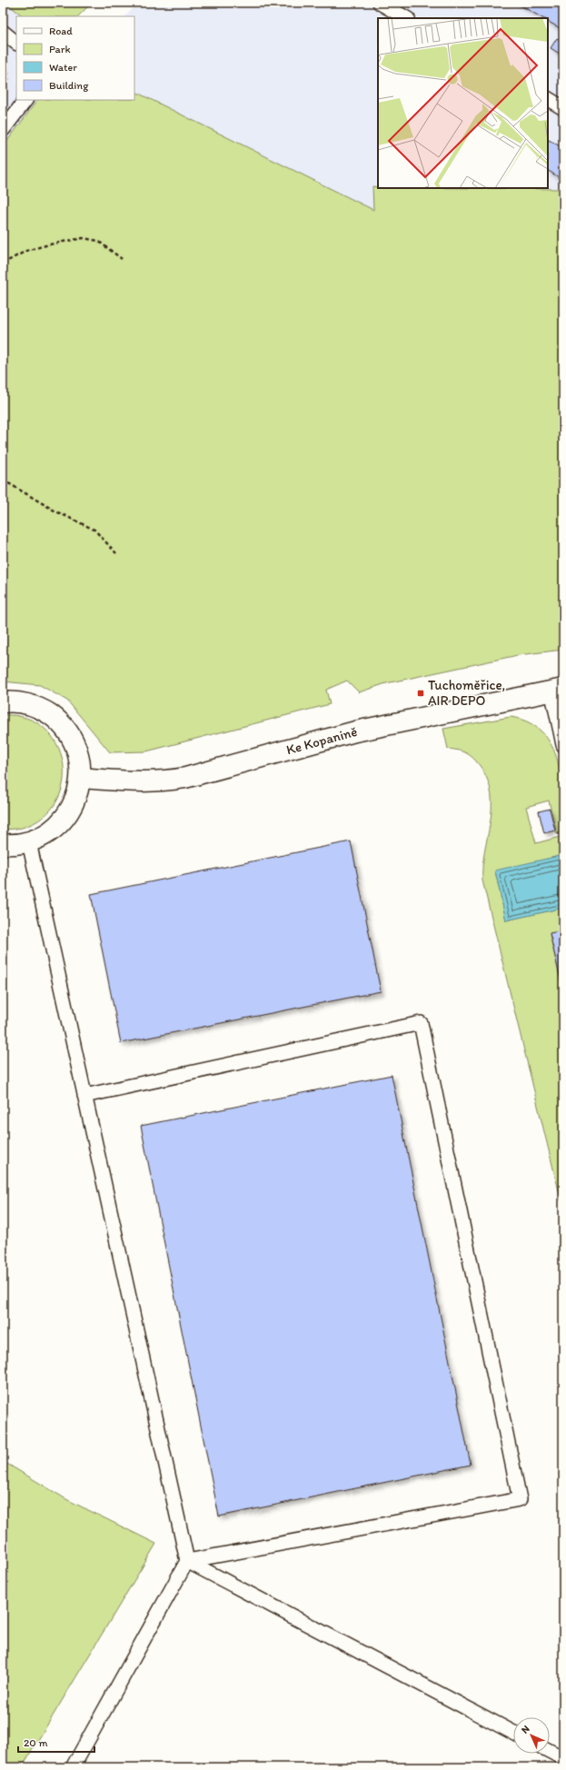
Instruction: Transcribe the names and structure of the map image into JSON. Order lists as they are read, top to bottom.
{
  "streets": {
    "street": ["Ke Kopanině"]
  },
  "places": {
    "transit": ["Tuchoměřice, AIR DEPO"]
  },
  "legend": [
    "Road",
    "Park",
    "Water",
    "Building"
  ],
  "scale_bar": "20 m",
  "north": "top left"
}
